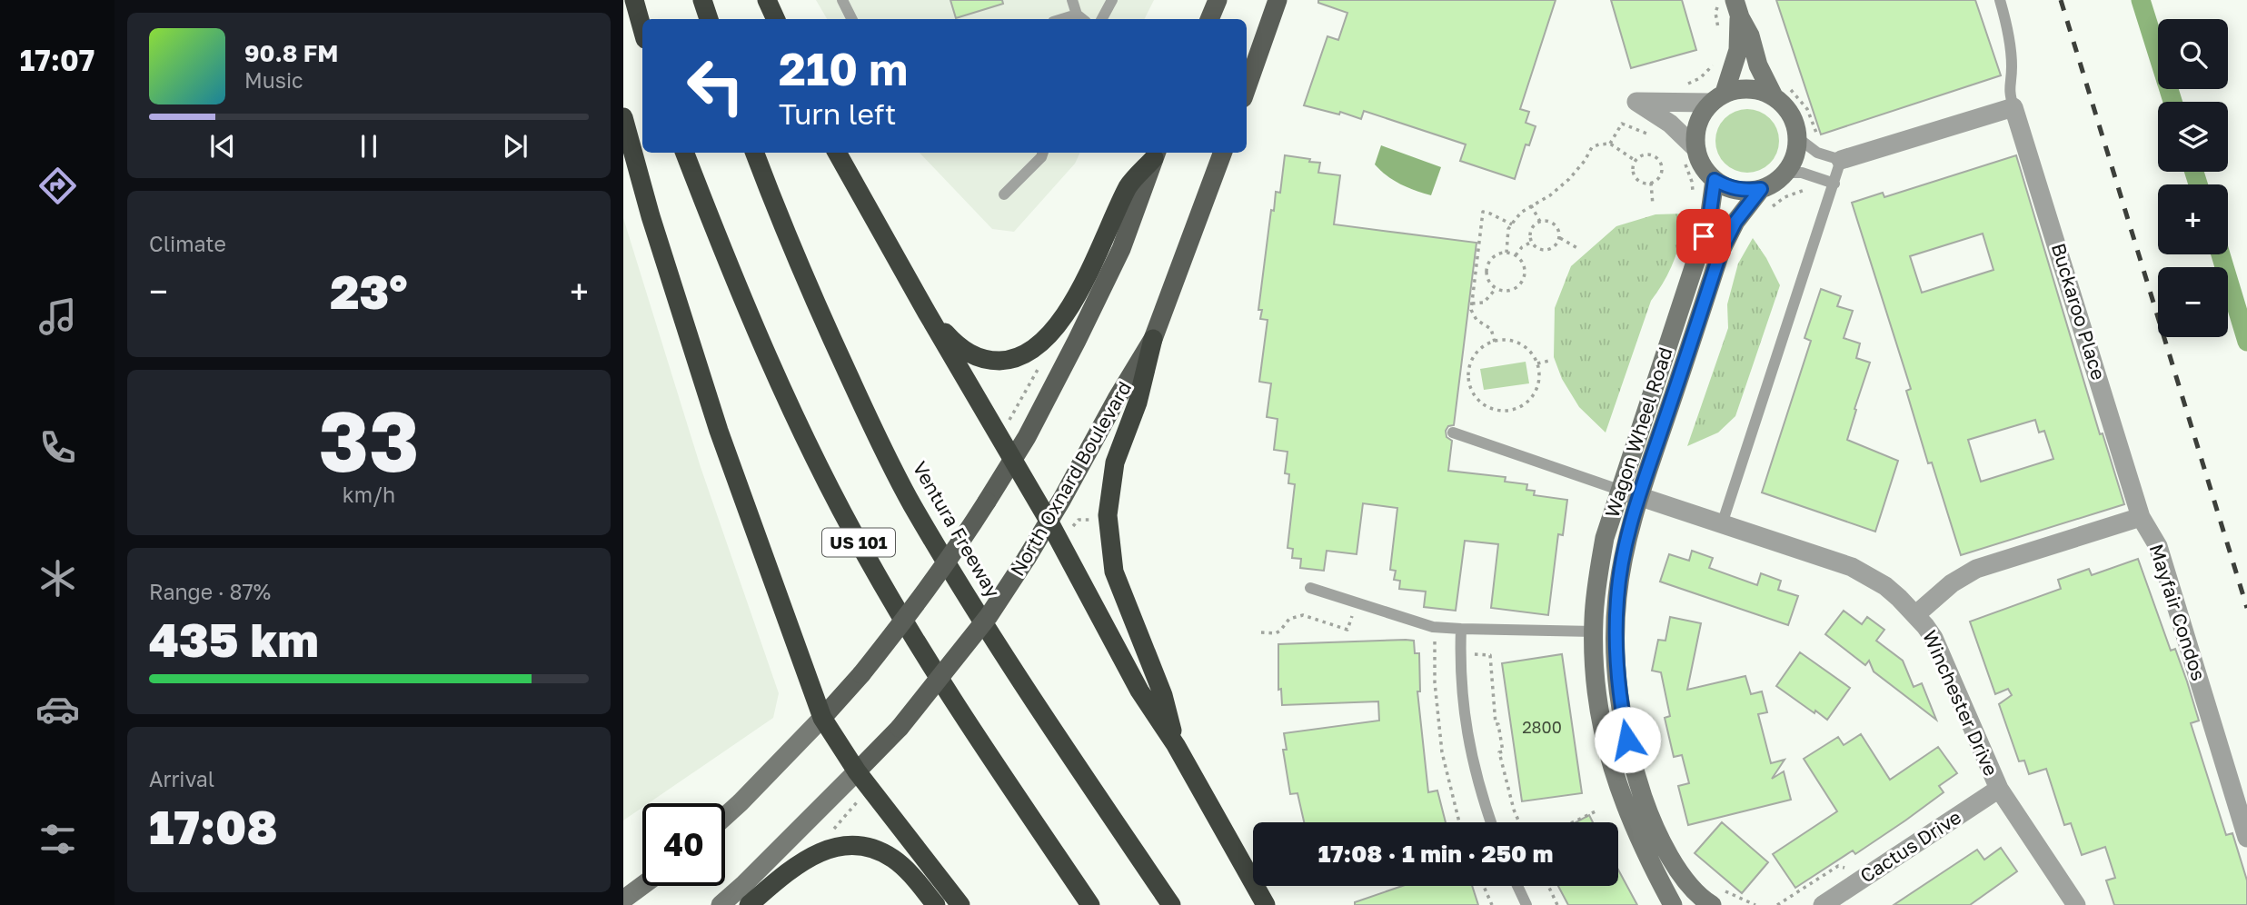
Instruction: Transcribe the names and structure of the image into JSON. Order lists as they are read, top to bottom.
{
  "streets": {
    "highway": ["Ventura Freeway", "US 101"],
    "main road": ["North Oxnard Boulevard"],
    "street": [
      "Buckaroo Place",
      "Wagon Wheel Road",
      "Mayfair Condos",
      "Winchester Drive",
      "Cactus Drive"
    ]
  },
  "crossings": [
    ["Buckaroo Place", "Mayfair Condos"],
    ["Wagon Wheel Road", "Winchester Drive"],
    ["Winchester Drive", "Cactus Drive"]
  ],
  "house_numbers": ["2800"],
  "page": {
    "tabs": "17:07",
    "map_buttons": ["+", "−"],
    "turn": ["210 m", "Turn left"],
    "song": ["90.8 FM", "Music"],
    "tile": [
      "Climate",
      ["33", "km/h"],
      ["Range · 87%", "435 km"],
      ["Arrival", "17:08"]
    ],
    "heat": ["−", "23°", "+"],
    "limit": "40",
    "trip": "17:08 · 1 min · 250 m"
  }
}
